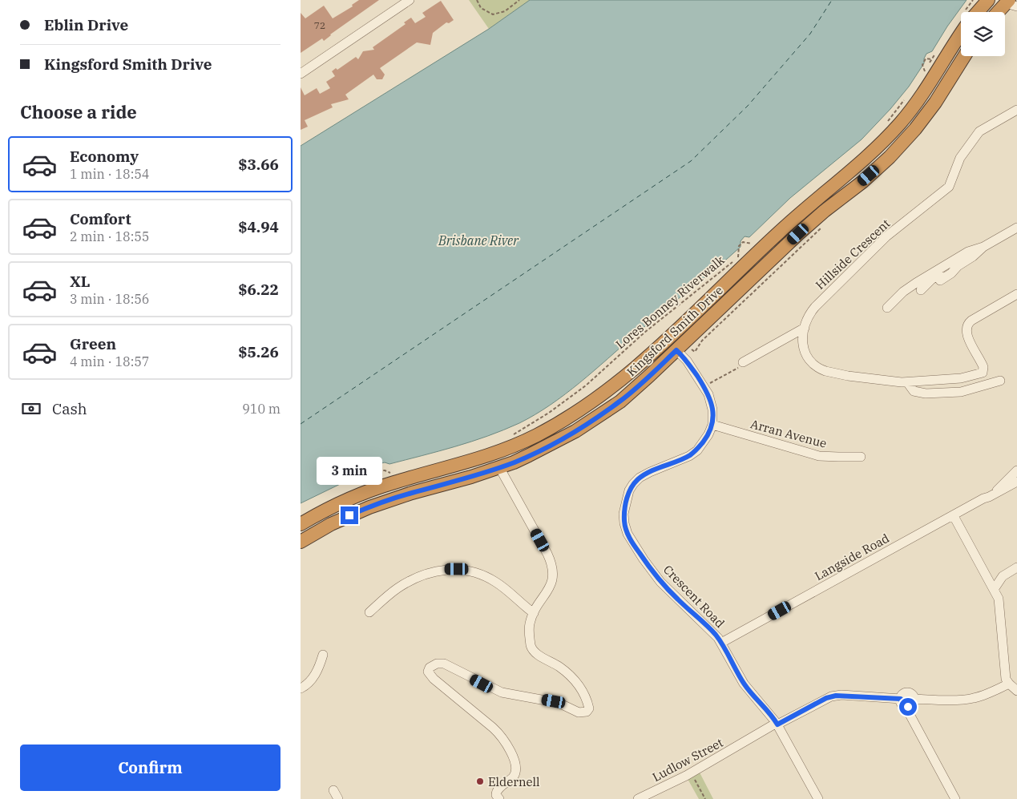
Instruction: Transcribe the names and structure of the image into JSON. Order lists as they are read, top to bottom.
{
  "streets": {
    "highway": ["Kingsford Smith Drive"],
    "street": [
      "Hillside Crescent",
      "Arran Avenue",
      "Langside Road",
      "Crescent Road",
      "Ludlow Street"
    ],
    "path": ["Lores Bonney Riverwalk"]
  },
  "crossings": [
    ["Arran Avenue", "Crescent Road"],
    ["Langside Road", "Crescent Road"],
    ["Crescent Road", "Ludlow Street"]
  ],
  "water": ["Brisbane River"],
  "places": ["Eldernell"],
  "house_numbers": ["72"],
  "page": {
    "banner": ["Eblin Drive", "Kingsford Smith Drive"],
    "heading": "Choose a ride",
    "list": [
      {
        "name": "Economy",
        "note": "1 min · 18:54",
        "value": "$3.66"
      },
      {
        "name": "Comfort",
        "note": "2 min · 18:55",
        "value": "$4.94"
      },
      {
        "name": "XL",
        "note": "3 min · 18:56",
        "value": "$6.22"
      },
      {
        "name": "Green",
        "note": "4 min · 18:57",
        "value": "$5.26"
      }
    ],
    "pay": ["Cash", "910 m"],
    "bubble": "3 min",
    "buttons": "Confirm"
  }
}
